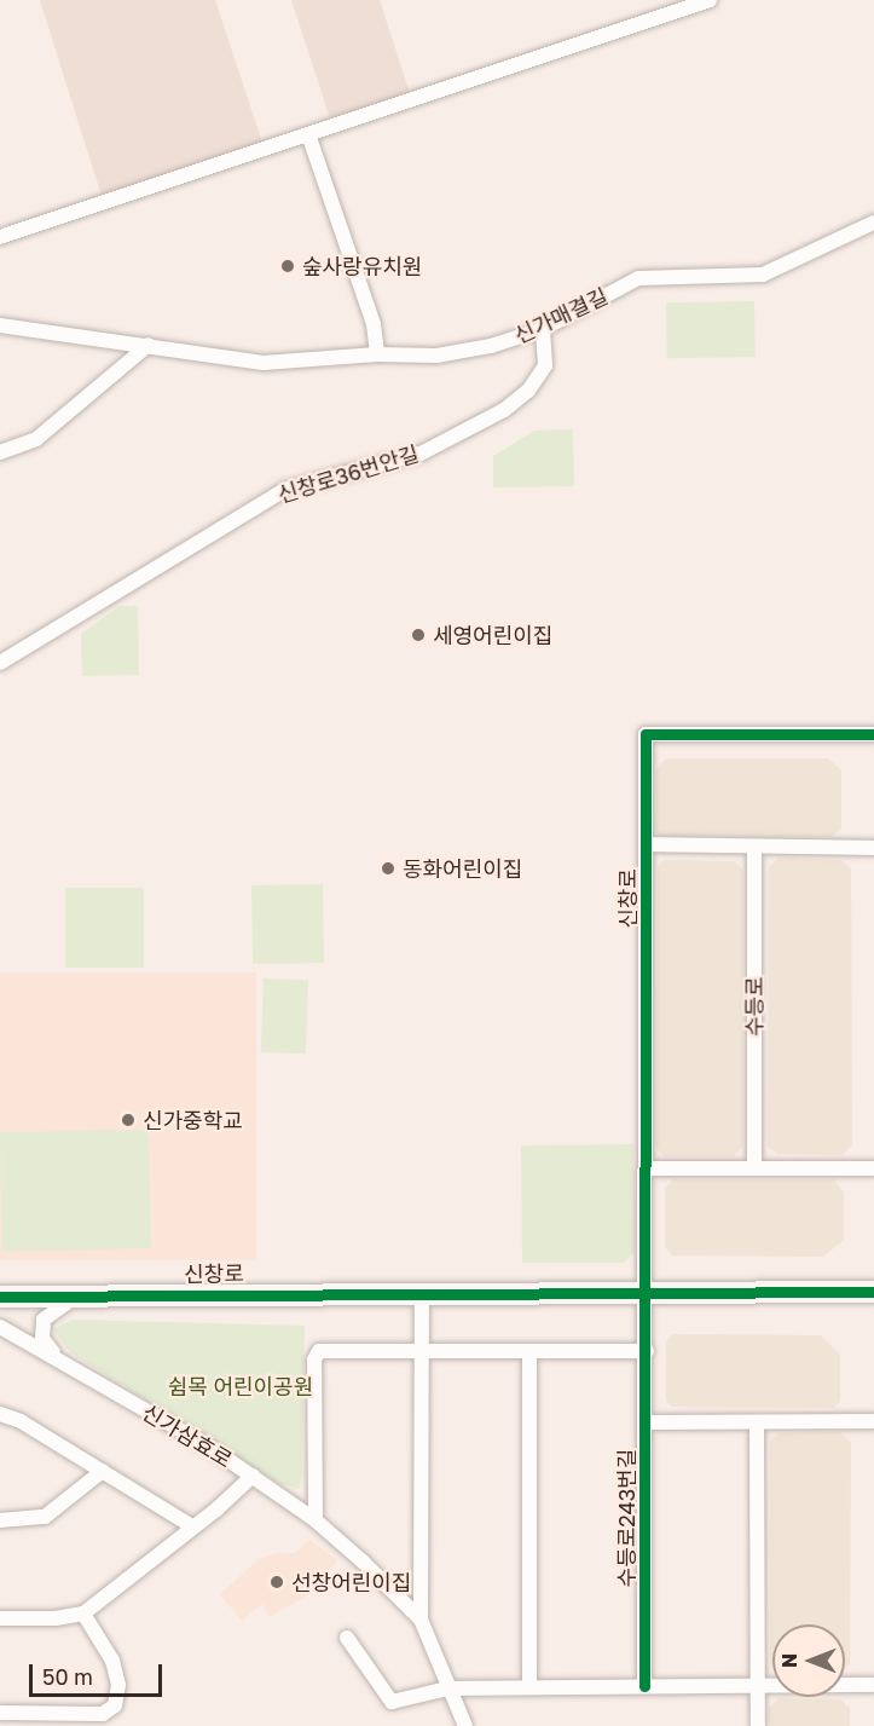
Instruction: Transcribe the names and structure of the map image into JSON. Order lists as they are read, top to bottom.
{
  "streets": {
    "main road": ["신창로"],
    "street": [
      "신가매결길",
      "신창로36번안길",
      "수등로",
      "신가삼효로",
      "수등로243번길"
    ]
  },
  "crossings": [
    ["신가매결길", "신창로36번안길"],
    ["신창로", "신가삼효로"],
    ["신창로", "수등로243번길"]
  ],
  "parks": ["쉼목 어린이공원"],
  "places": [
    "숲사랑유치원",
    "세영어린이집",
    "동화어린이집",
    "신가중학교",
    "선창어린이집"
  ],
  "scale_bar": "50 m",
  "north": "left"
}
